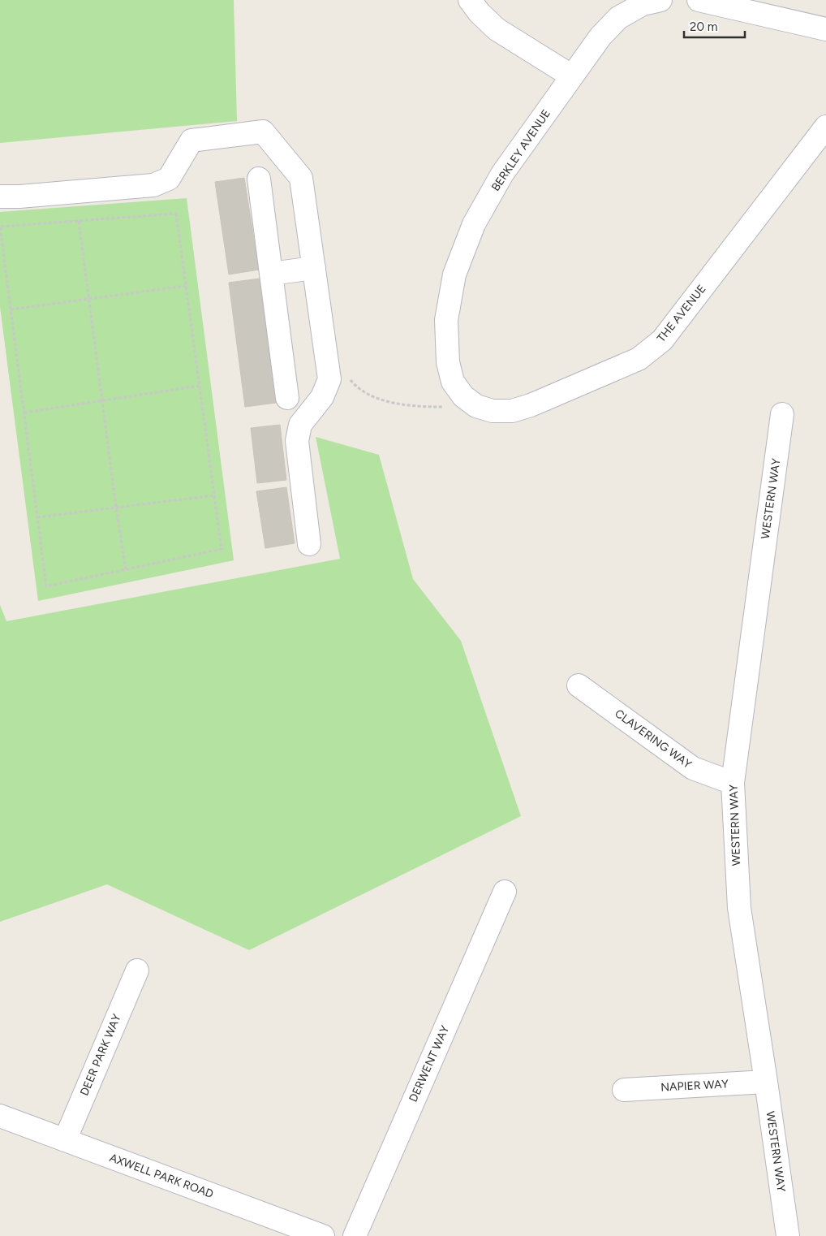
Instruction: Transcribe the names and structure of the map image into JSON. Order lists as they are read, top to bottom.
{
  "streets": {
    "street": [
      "BERKLEY AVENUE",
      "THE AVENUE",
      "WESTERN WAY",
      "CLAVERING WAY",
      "DEER PARK WAY",
      "DERWENT WAY",
      "NAPIER WAY",
      "AXWELL PARK ROAD"
    ]
  },
  "crossings": [
    ["BERKLEY AVENUE", "THE AVENUE"],
    ["WESTERN WAY", "CLAVERING WAY"],
    ["WESTERN WAY", "NAPIER WAY"],
    ["DEER PARK WAY", "AXWELL PARK ROAD"]
  ],
  "scale_bar": "20 m"
}
